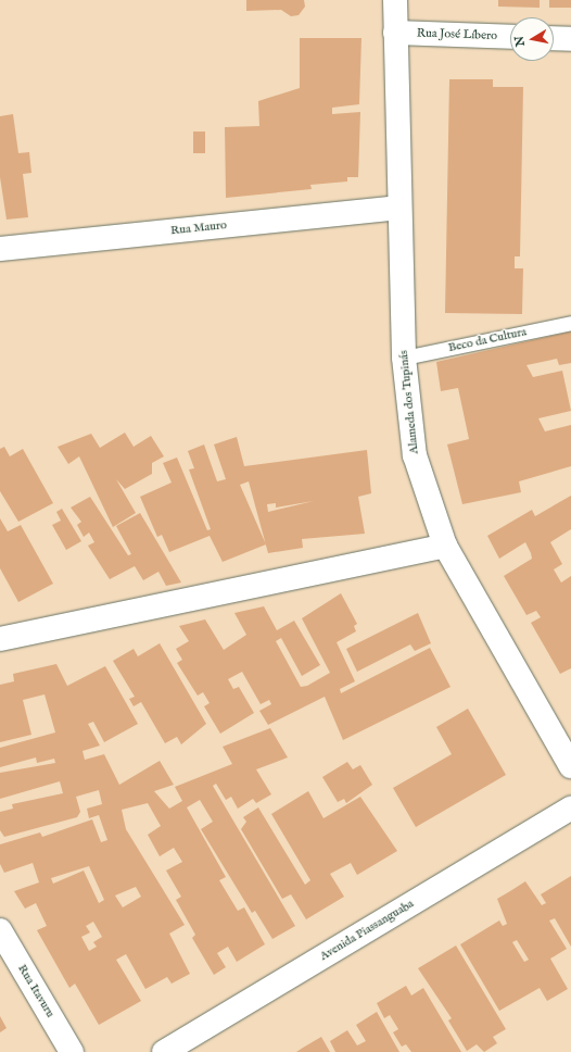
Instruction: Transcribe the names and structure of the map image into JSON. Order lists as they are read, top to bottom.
{
  "streets": {
    "street": [
      "Rua José Líbero",
      "Rua Mauro",
      "Alameda dos Tupinás",
      "Avenida Piassanguaba",
      "Rua Itavuru"
    ],
    "lane": ["Beco da Cultura"]
  },
  "crossings": [
    ["Rua José Líbero", "Alameda dos Tupinás"],
    ["Rua Mauro", "Alameda dos Tupinás"],
    ["Beco da Cultura", "Alameda dos Tupinás"]
  ],
  "north": "left"
}
